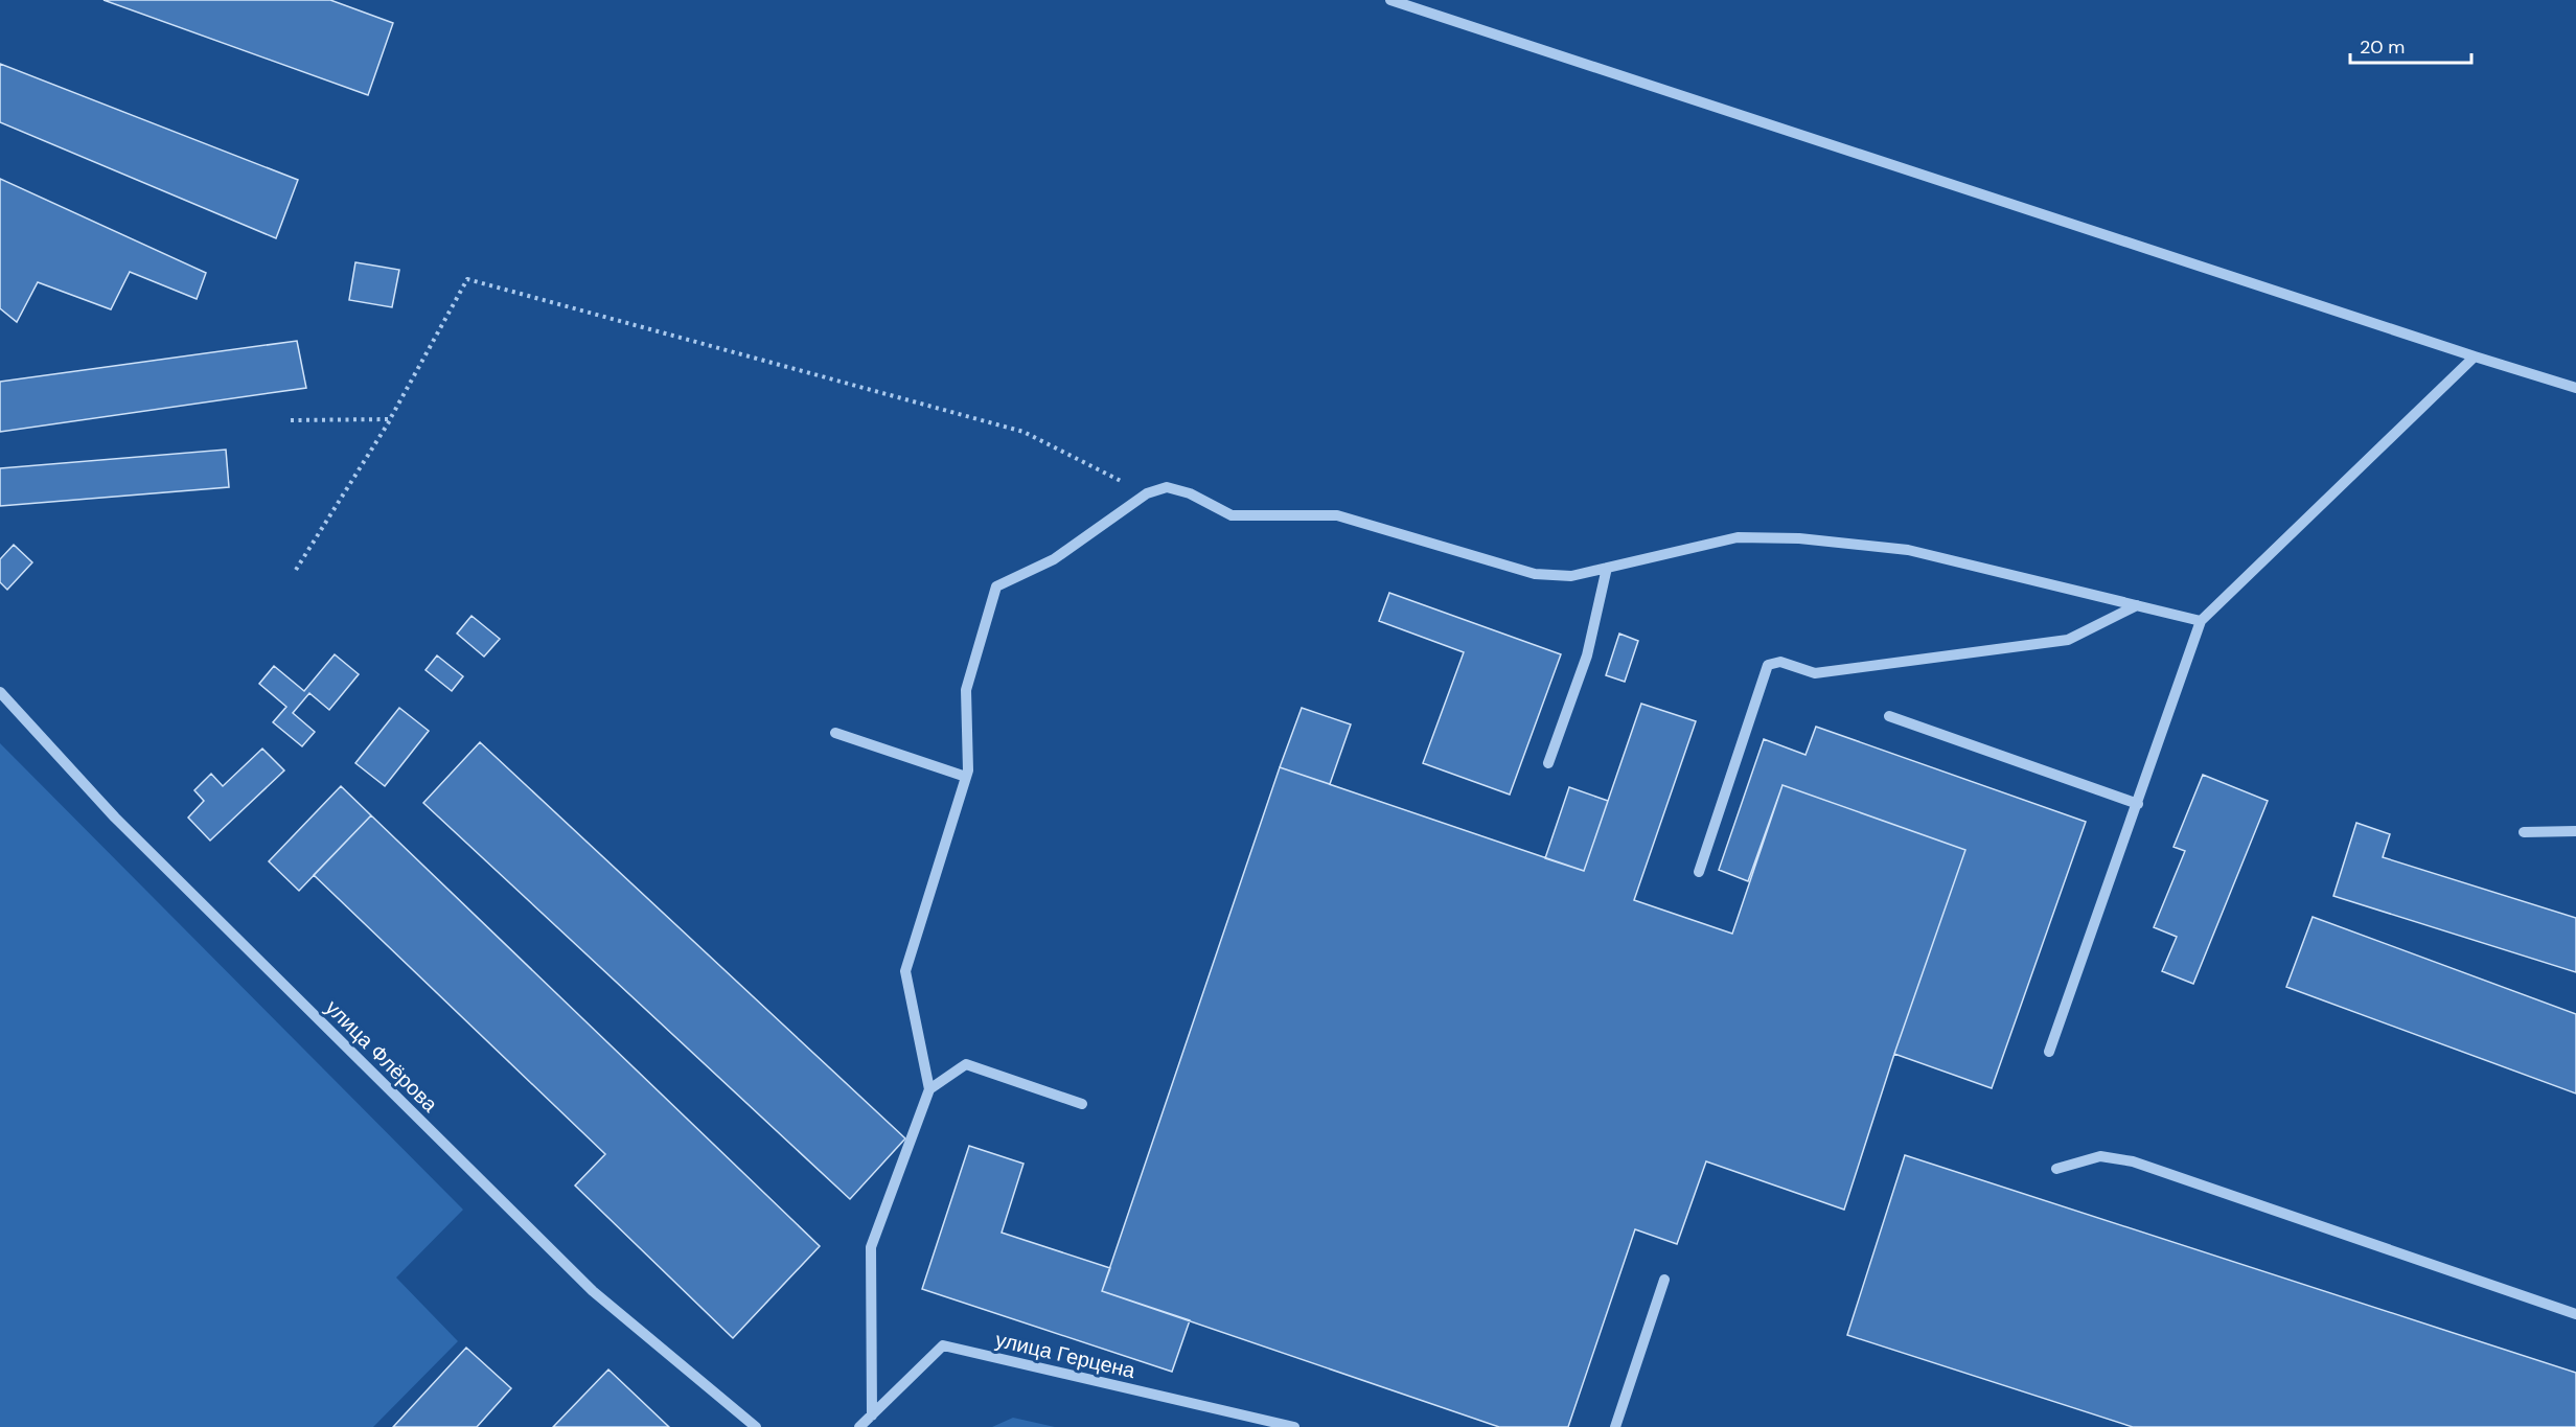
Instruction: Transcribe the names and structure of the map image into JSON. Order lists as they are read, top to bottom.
{
  "streets": {
    "street": ["улица Флёрова", "улица Герцена"]
  },
  "scale_bar": "20 m"
}
